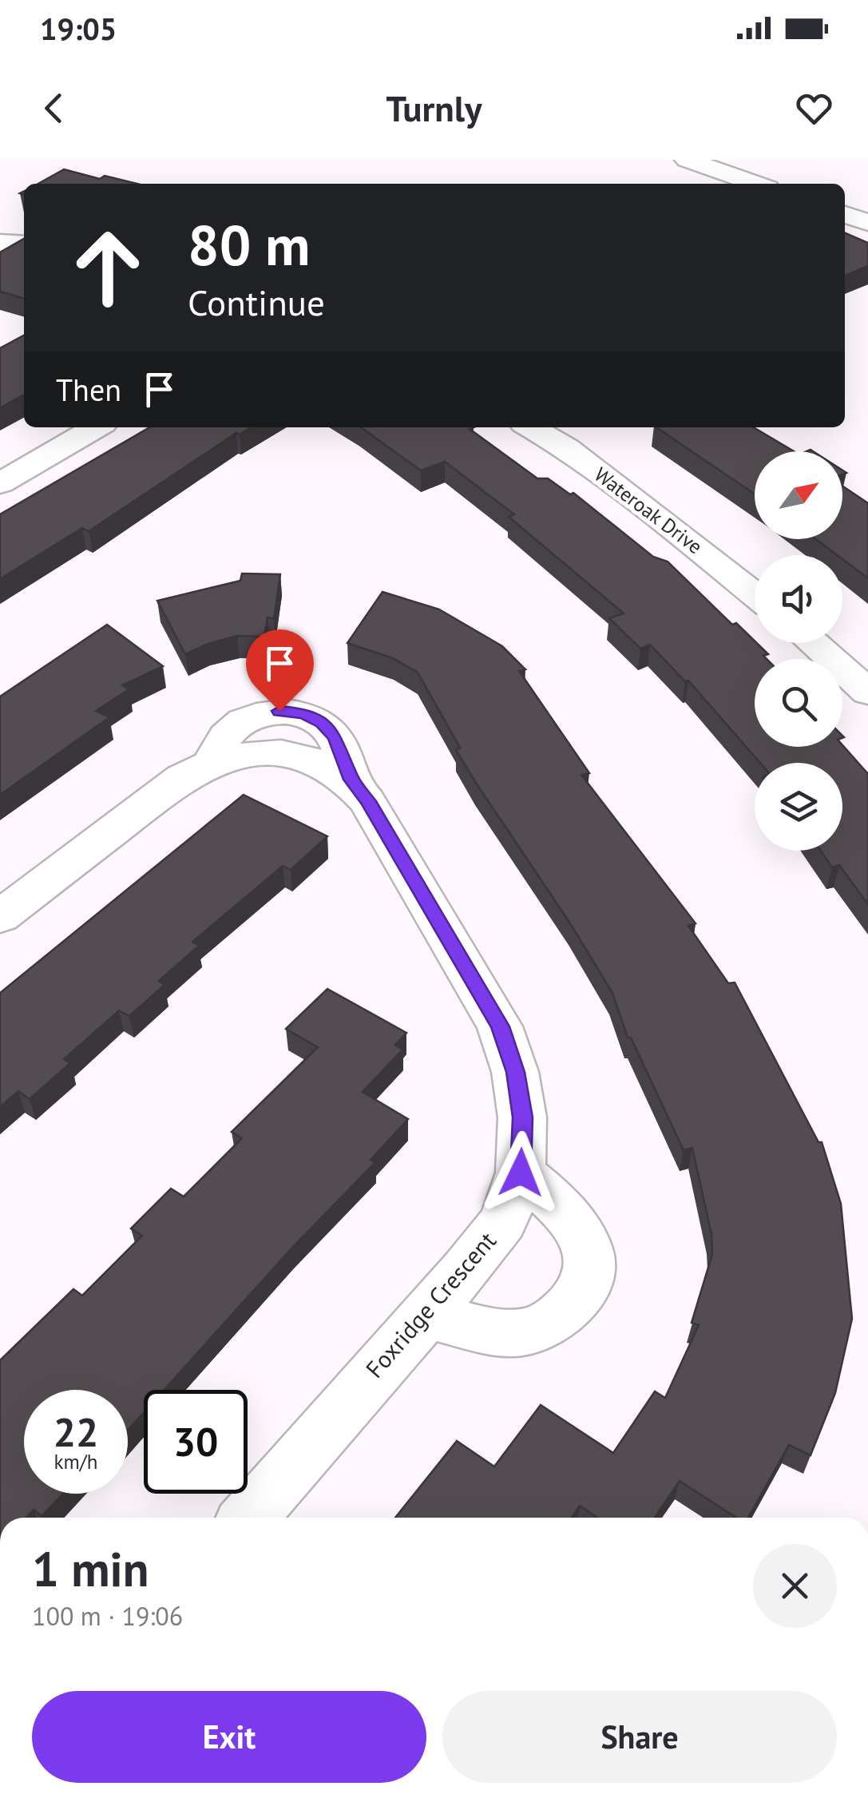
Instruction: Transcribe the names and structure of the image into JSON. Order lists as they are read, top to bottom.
{
  "streets": {
    "street": ["Wateroak Drive", "Foxridge Crescent"]
  },
  "north": "top right",
  "page": {
    "status": "19:05",
    "header": "Turnly",
    "turn": ["80 m", "Continue"],
    "then": "Then",
    "speed": "22 km/h",
    "limit": "30",
    "heading": ["1 min", "100 m · 19:06"],
    "buttons": ["Exit", "Share"]
  }
}
